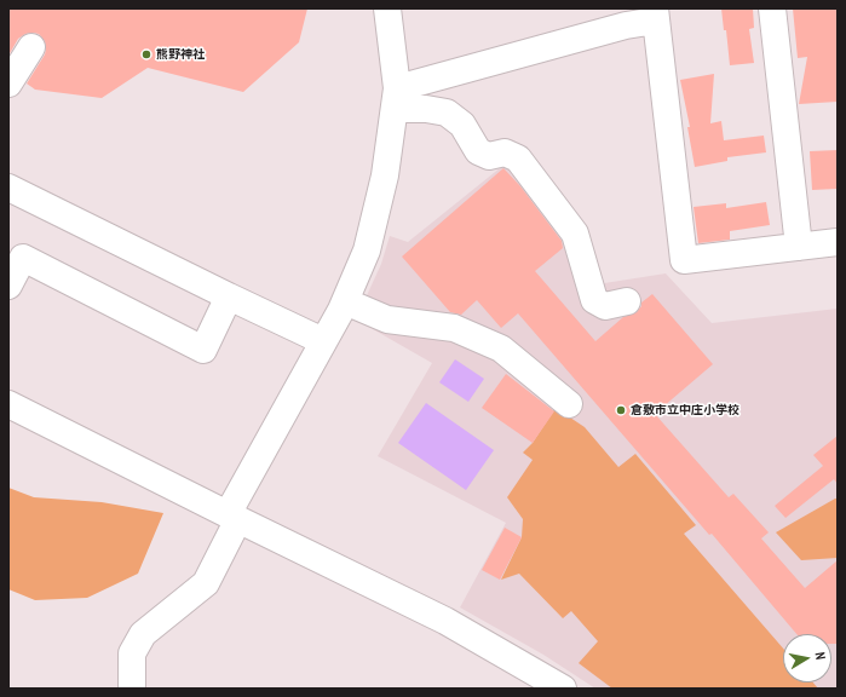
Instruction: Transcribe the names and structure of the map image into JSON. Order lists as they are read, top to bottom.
{
  "places": ["熊野神社", "倉敷市立中庄小学校"],
  "north": "right"
}
